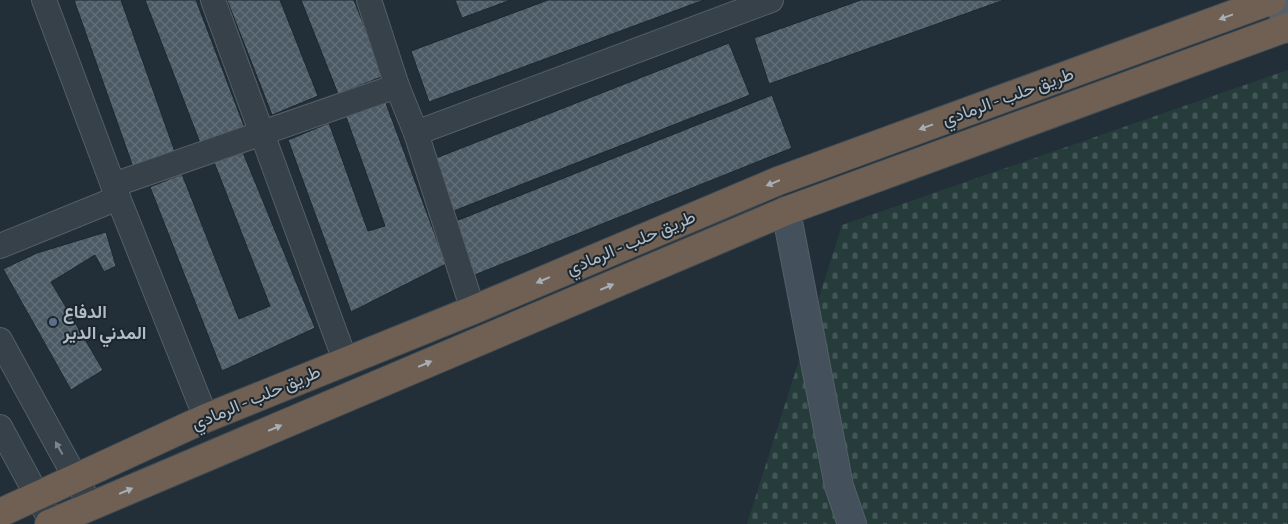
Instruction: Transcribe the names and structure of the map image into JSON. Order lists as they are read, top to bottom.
{
  "streets": {
    "highway": ["طريق حلب - الرمادي"]
  },
  "places": ["الدفاع المدني الدير"]
}
